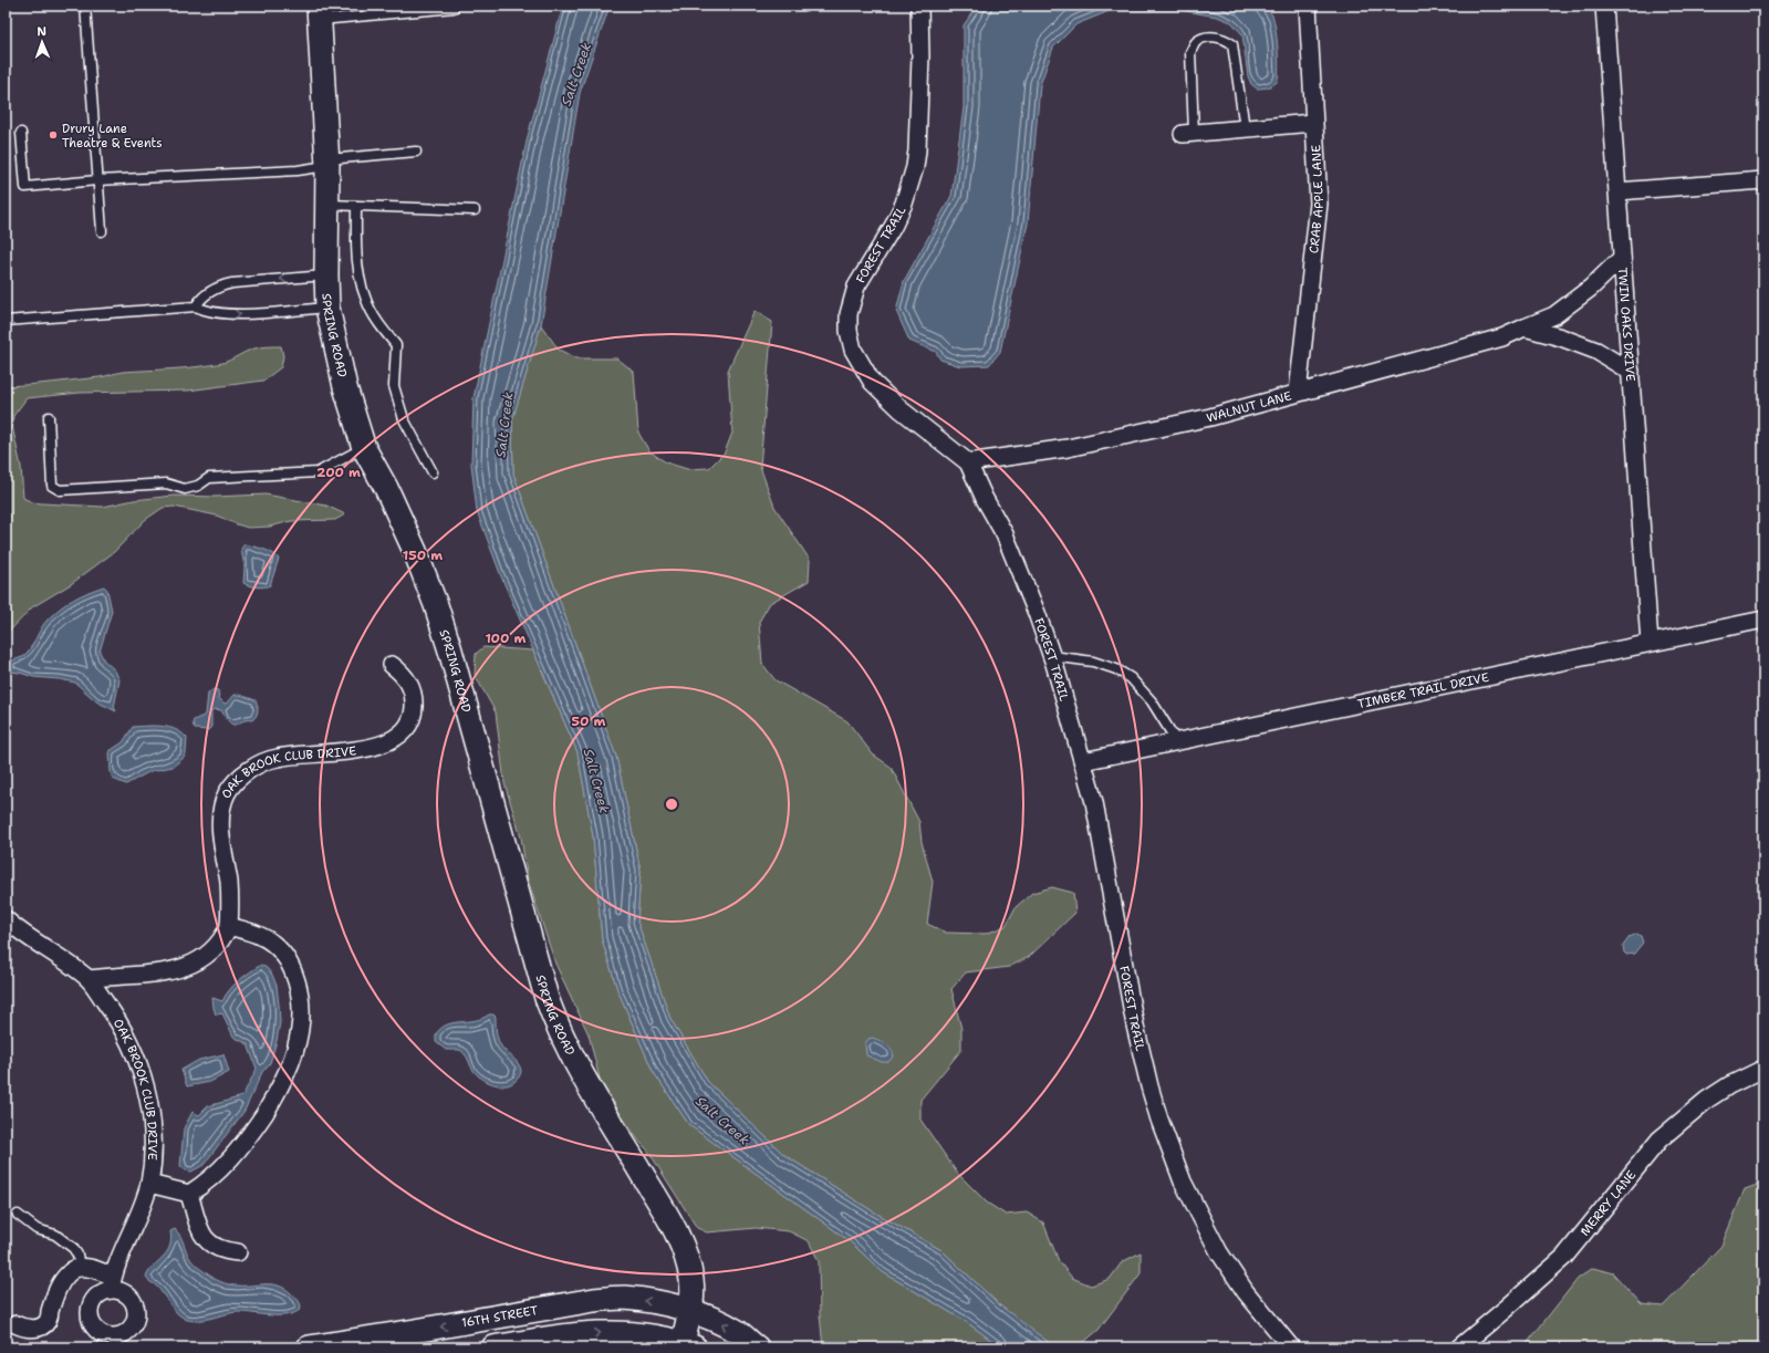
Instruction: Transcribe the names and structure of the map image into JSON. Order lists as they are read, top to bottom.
{
  "streets": {
    "street": [
      "CRAB APPLE LANE",
      "FOREST TRAIL",
      "TWIN OAKS DRIVE",
      "SPRING ROAD",
      "WALNUT LANE",
      "TIMBER TRAIL DRIVE",
      "OAK BROOK CLUB DRIVE",
      "MERRY LANE",
      "16TH STREET"
    ]
  },
  "crossings": [
    ["CRAB APPLE LANE", "WALNUT LANE"],
    ["FOREST TRAIL", "WALNUT LANE"],
    ["FOREST TRAIL", "TIMBER TRAIL DRIVE"],
    ["TWIN OAKS DRIVE", "WALNUT LANE"],
    ["TWIN OAKS DRIVE", "TIMBER TRAIL DRIVE"],
    ["SPRING ROAD", "16TH STREET"]
  ],
  "water": ["Salt Creek"],
  "places": ["Drury Lane Theatre & Events"],
  "north": "top",
  "rings": [
    "200 m",
    "150 m",
    "100 m",
    "50 m"
  ]
}
